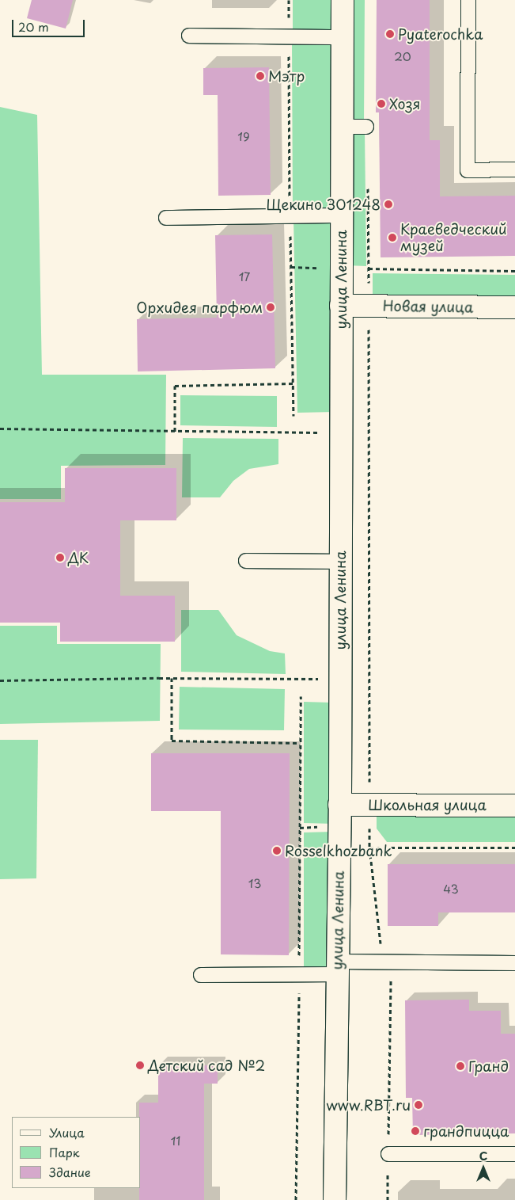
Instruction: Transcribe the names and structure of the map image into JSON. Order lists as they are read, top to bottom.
{
  "streets": {
    "street": ["улица Ленина", "Новая улица", "Школьная улица"]
  },
  "crossings": [
    ["улица Ленина", "Новая улица"],
    ["улица Ленина", "Школьная улица"]
  ],
  "places": [
    "Pyaterochka",
    "Мэтр",
    "Хозя",
    "Щекино 301248",
    "Краеведческий музей",
    "Орхидея парфюм",
    "ДК",
    "Rosselkhozbank",
    "Детский сад №2",
    "Гранд",
    "www.RBT.ru",
    "грандпицца"
  ],
  "house_numbers": [
    "20",
    "19",
    "17",
    "13",
    "43",
    "11"
  ],
  "legend": ["Улица", "Парк", "Здание"],
  "scale_bar": "20 m",
  "north": "top"
}
